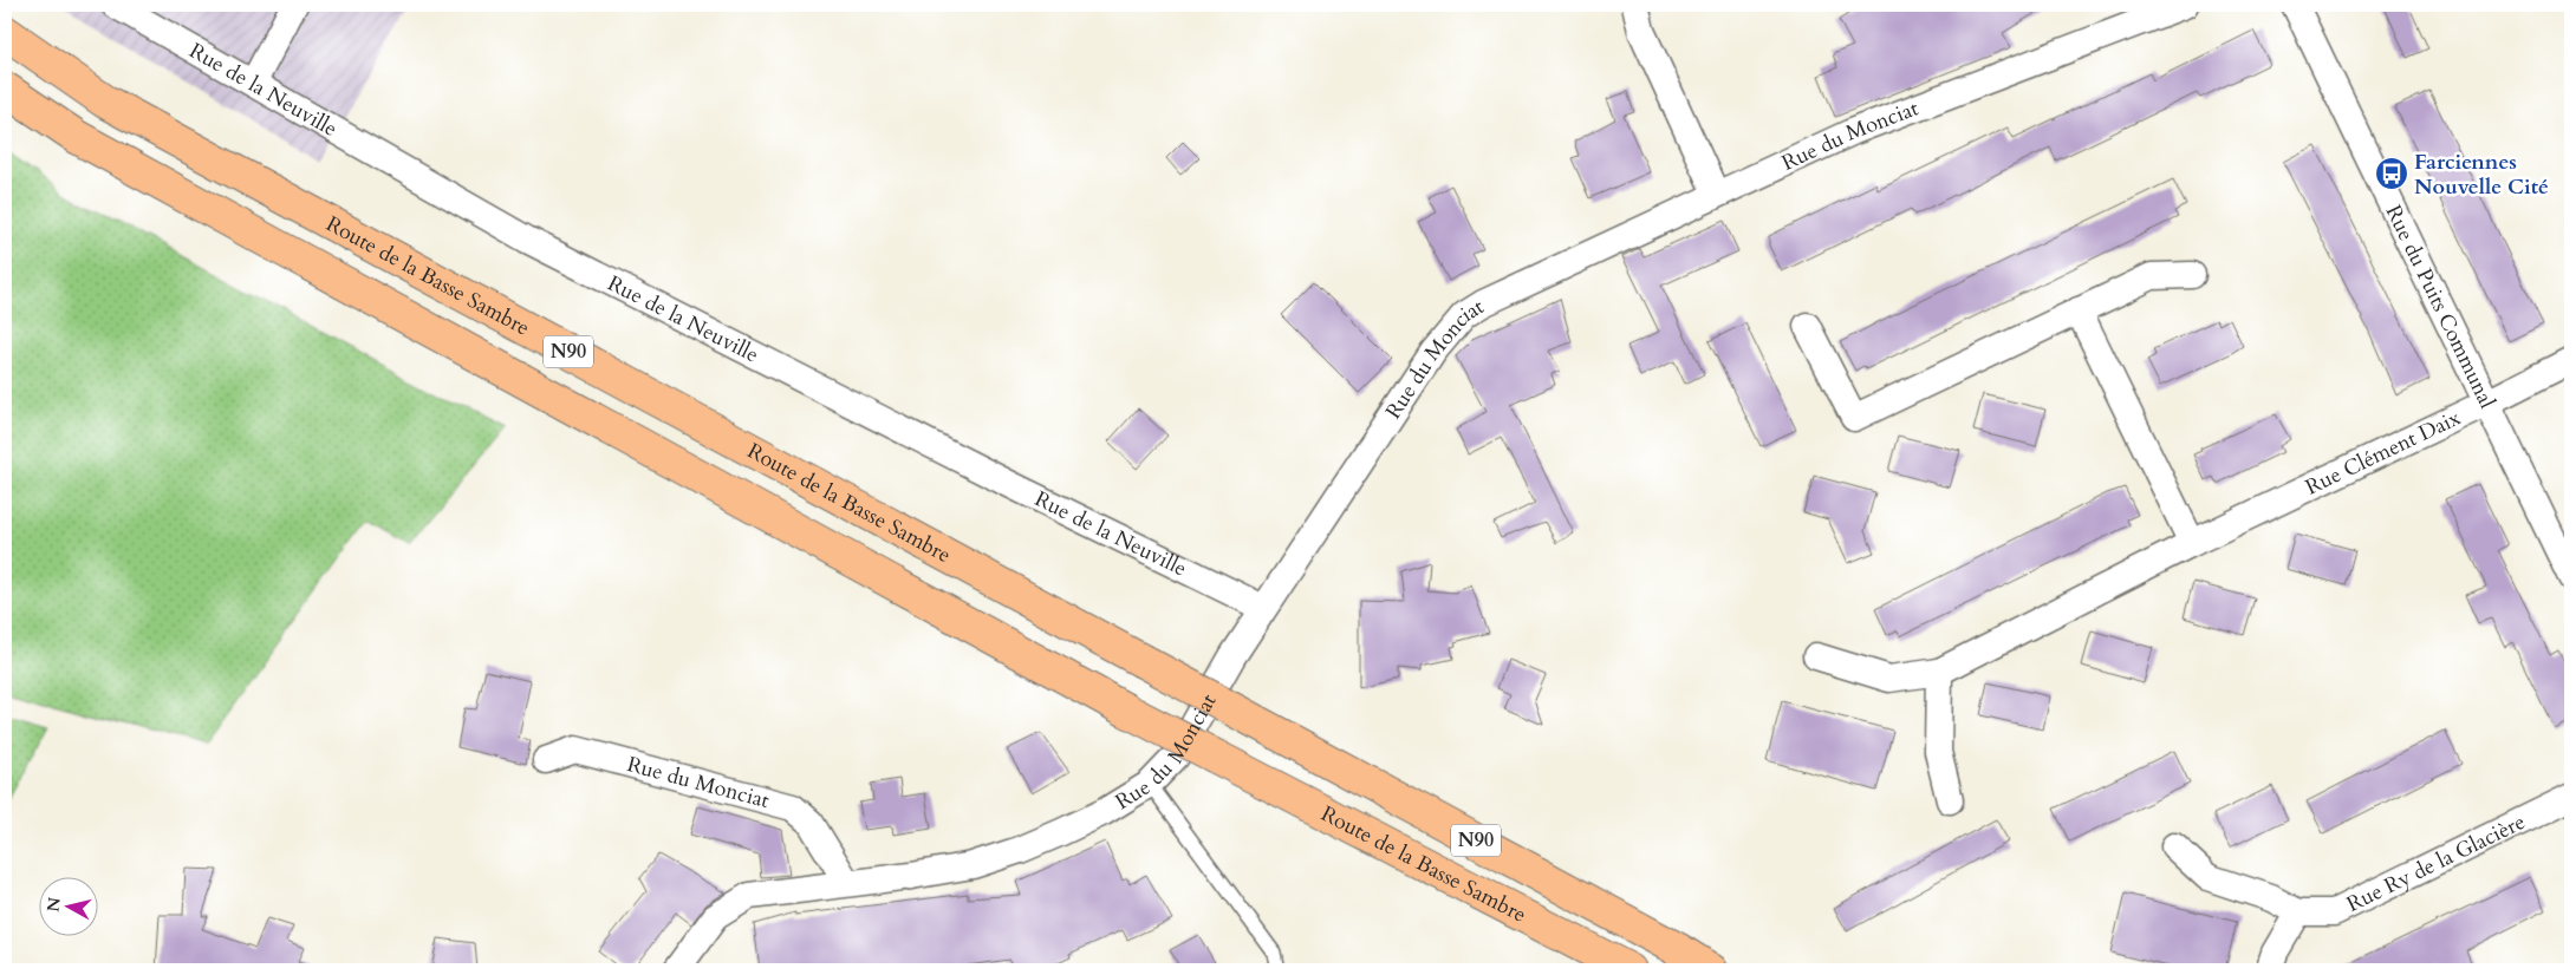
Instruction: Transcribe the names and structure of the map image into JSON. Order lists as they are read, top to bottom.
{
  "streets": {
    "highway": ["Route de la Basse Sambre", "N90"],
    "street": [
      "Rue de la Neuville",
      "Rue du Monciat",
      "Rue du Puits Communal",
      "Rue Clément Daix",
      "Rue Ry de la Glacière"
    ]
  },
  "crossings": [
    ["Rue de la Neuville", "Rue du Monciat"],
    ["Rue du Puits Communal", "Rue Clément Daix"]
  ],
  "places": {
    "bus stop": ["Farciennes Nouvelle Cité"]
  },
  "north": "left"
}
